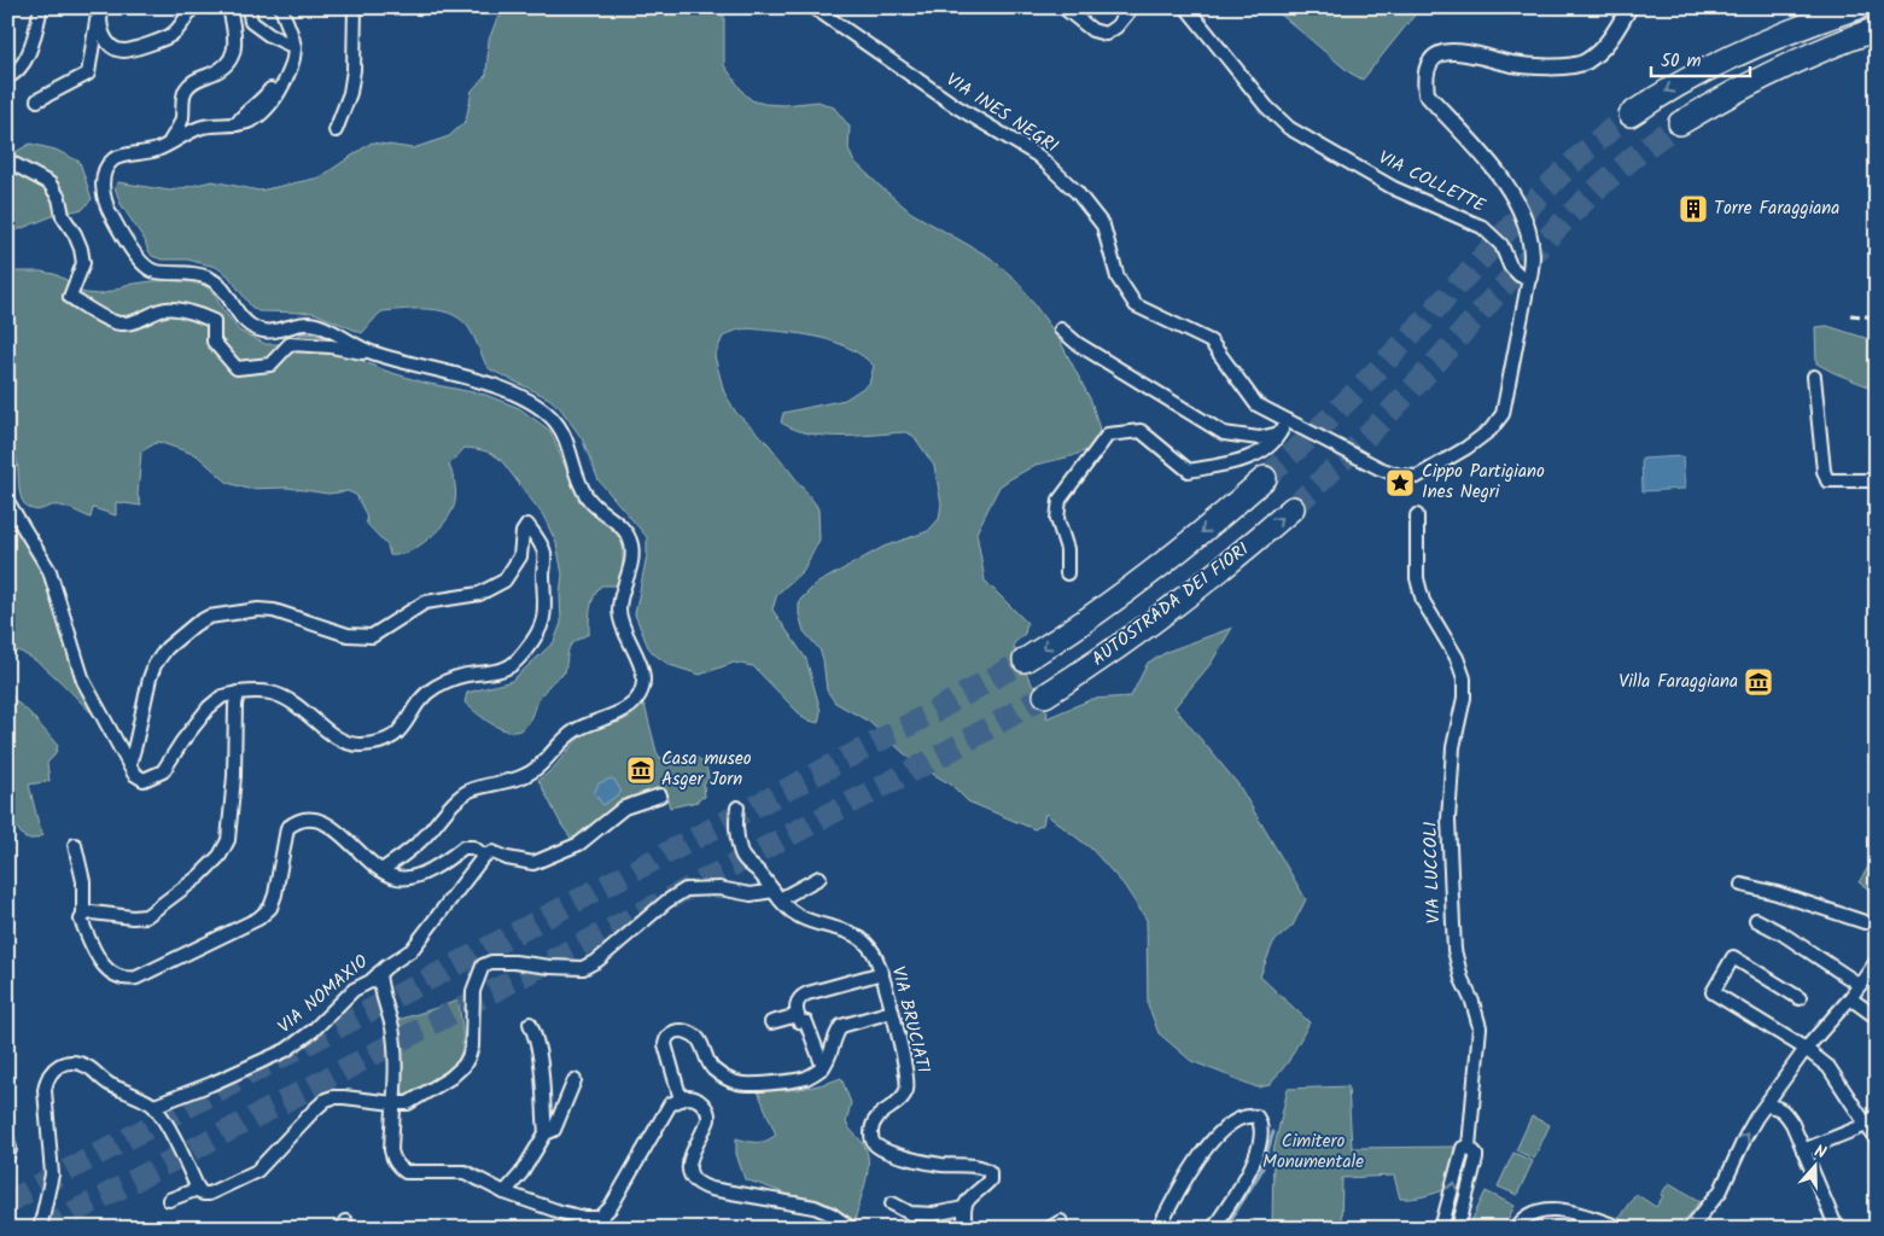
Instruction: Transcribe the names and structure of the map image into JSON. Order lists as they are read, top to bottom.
{
  "streets": {
    "highway": ["AUTOSTRADA DEI FIORI"],
    "street": [
      "VIA INES NEGRI",
      "VIA COLLETTE",
      "VIA LUCCOLI",
      "VIA NOMAXIO",
      "VIA BRUCIATI"
    ]
  },
  "crossings": [
    ["VIA INES NEGRI", "VIA COLLETTE"]
  ],
  "parks": ["Cimitero Monumentale"],
  "places": {
    "building": ["Torre Faraggiana"],
    "place": ["Cippo Partigiano Ines Negri"],
    "museum": ["Villa Faraggiana", "Casa museo Asger Jorn"]
  },
  "scale_bar": "50 m",
  "north": "top"
}
